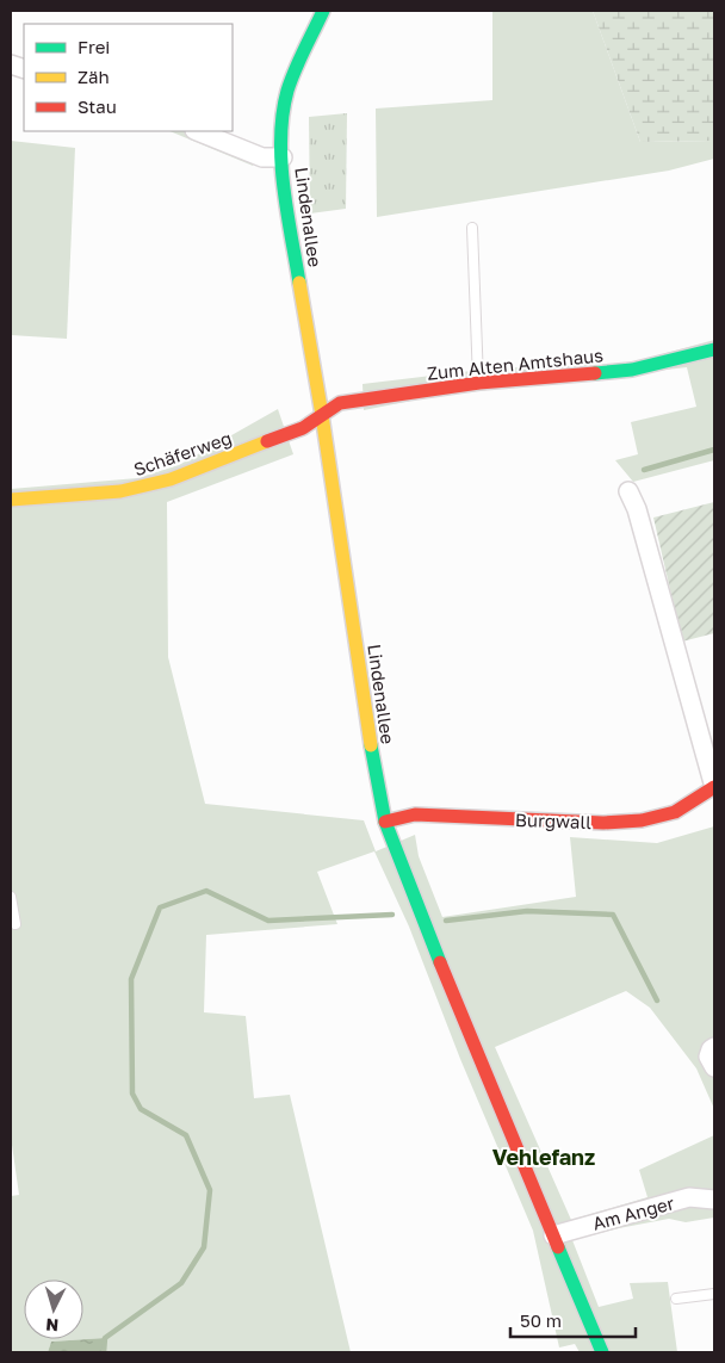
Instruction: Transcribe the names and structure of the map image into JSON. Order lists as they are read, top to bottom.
{
  "streets": {
    "main road": [
      "Lindenallee",
      "Zum Alten Amtshaus",
      "Schäferweg",
      "Burgwall"
    ],
    "street": ["Am Anger"]
  },
  "crossings": [
    ["Lindenallee", "Zum Alten Amtshaus"],
    ["Lindenallee", "Schäferweg"],
    ["Lindenallee", "Burgwall"],
    ["Lindenallee", "Am Anger"],
    ["Zum Alten Amtshaus", "Schäferweg"]
  ],
  "districts": ["Vehlefanz"],
  "legend": ["Frei", "Zäh", "Stau"],
  "scale_bar": "50 m",
  "north": "bottom"
}
